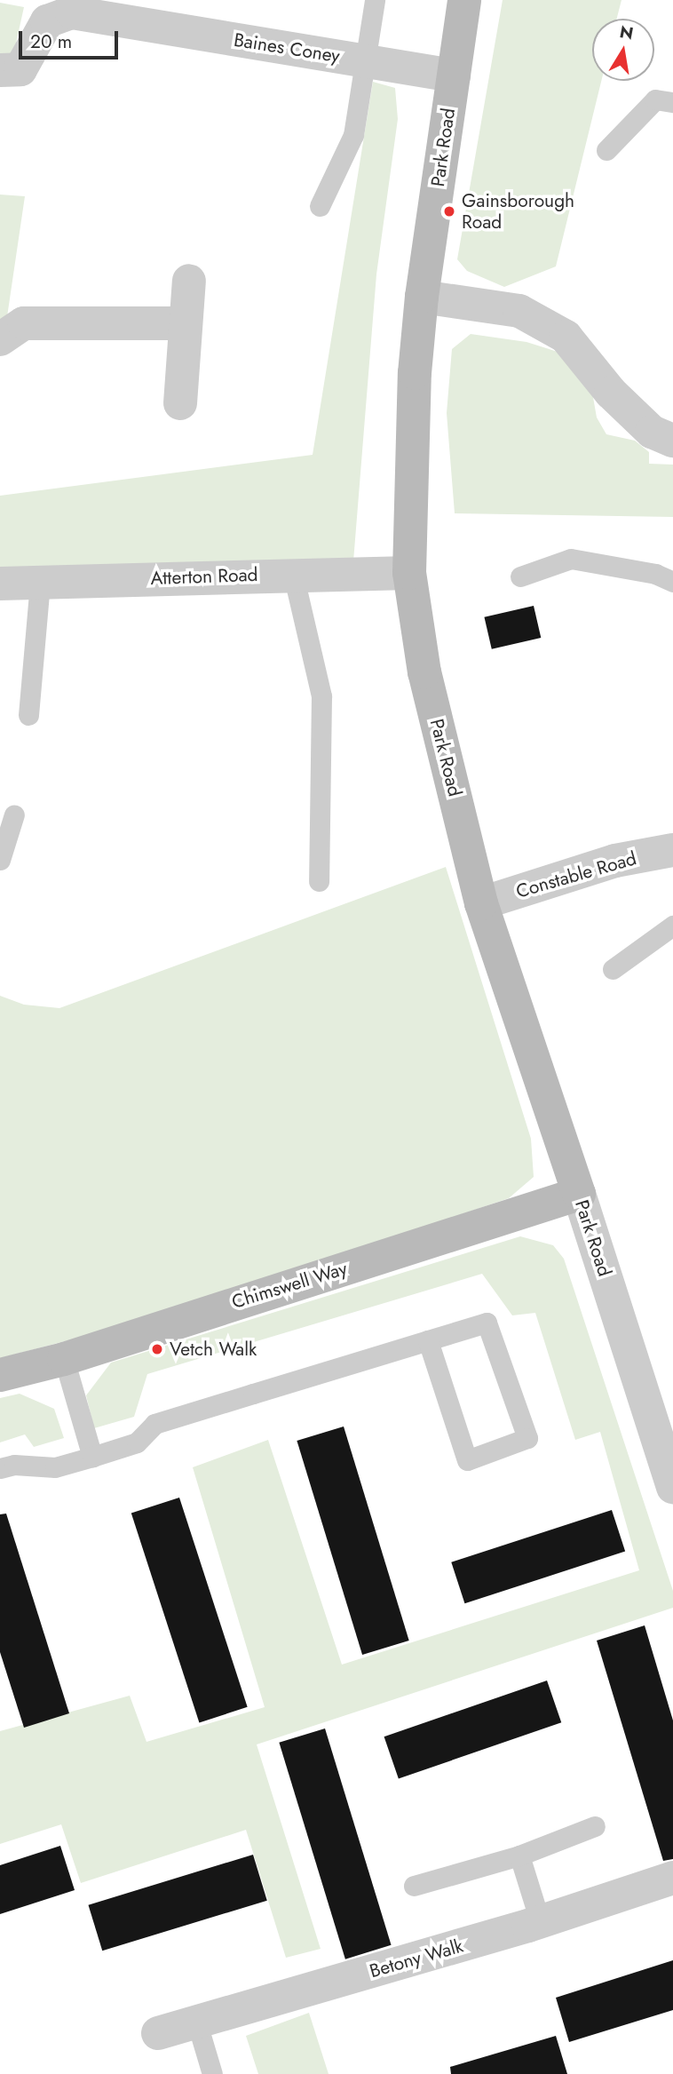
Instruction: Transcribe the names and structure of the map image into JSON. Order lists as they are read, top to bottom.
{
  "streets": {
    "street": [
      "Baines Coney",
      "Park Road",
      "Atterton Road",
      "Constable Road",
      "Chimswell Way",
      "Betony Walk"
    ]
  },
  "crossings": [
    ["Baines Coney", "Park Road"],
    ["Park Road", "Atterton Road"],
    ["Park Road", "Constable Road"],
    ["Park Road", "Chimswell Way"]
  ],
  "places": ["Gainsborough Road", "Vetch Walk"],
  "scale_bar": "20 m",
  "north": "top"
}
